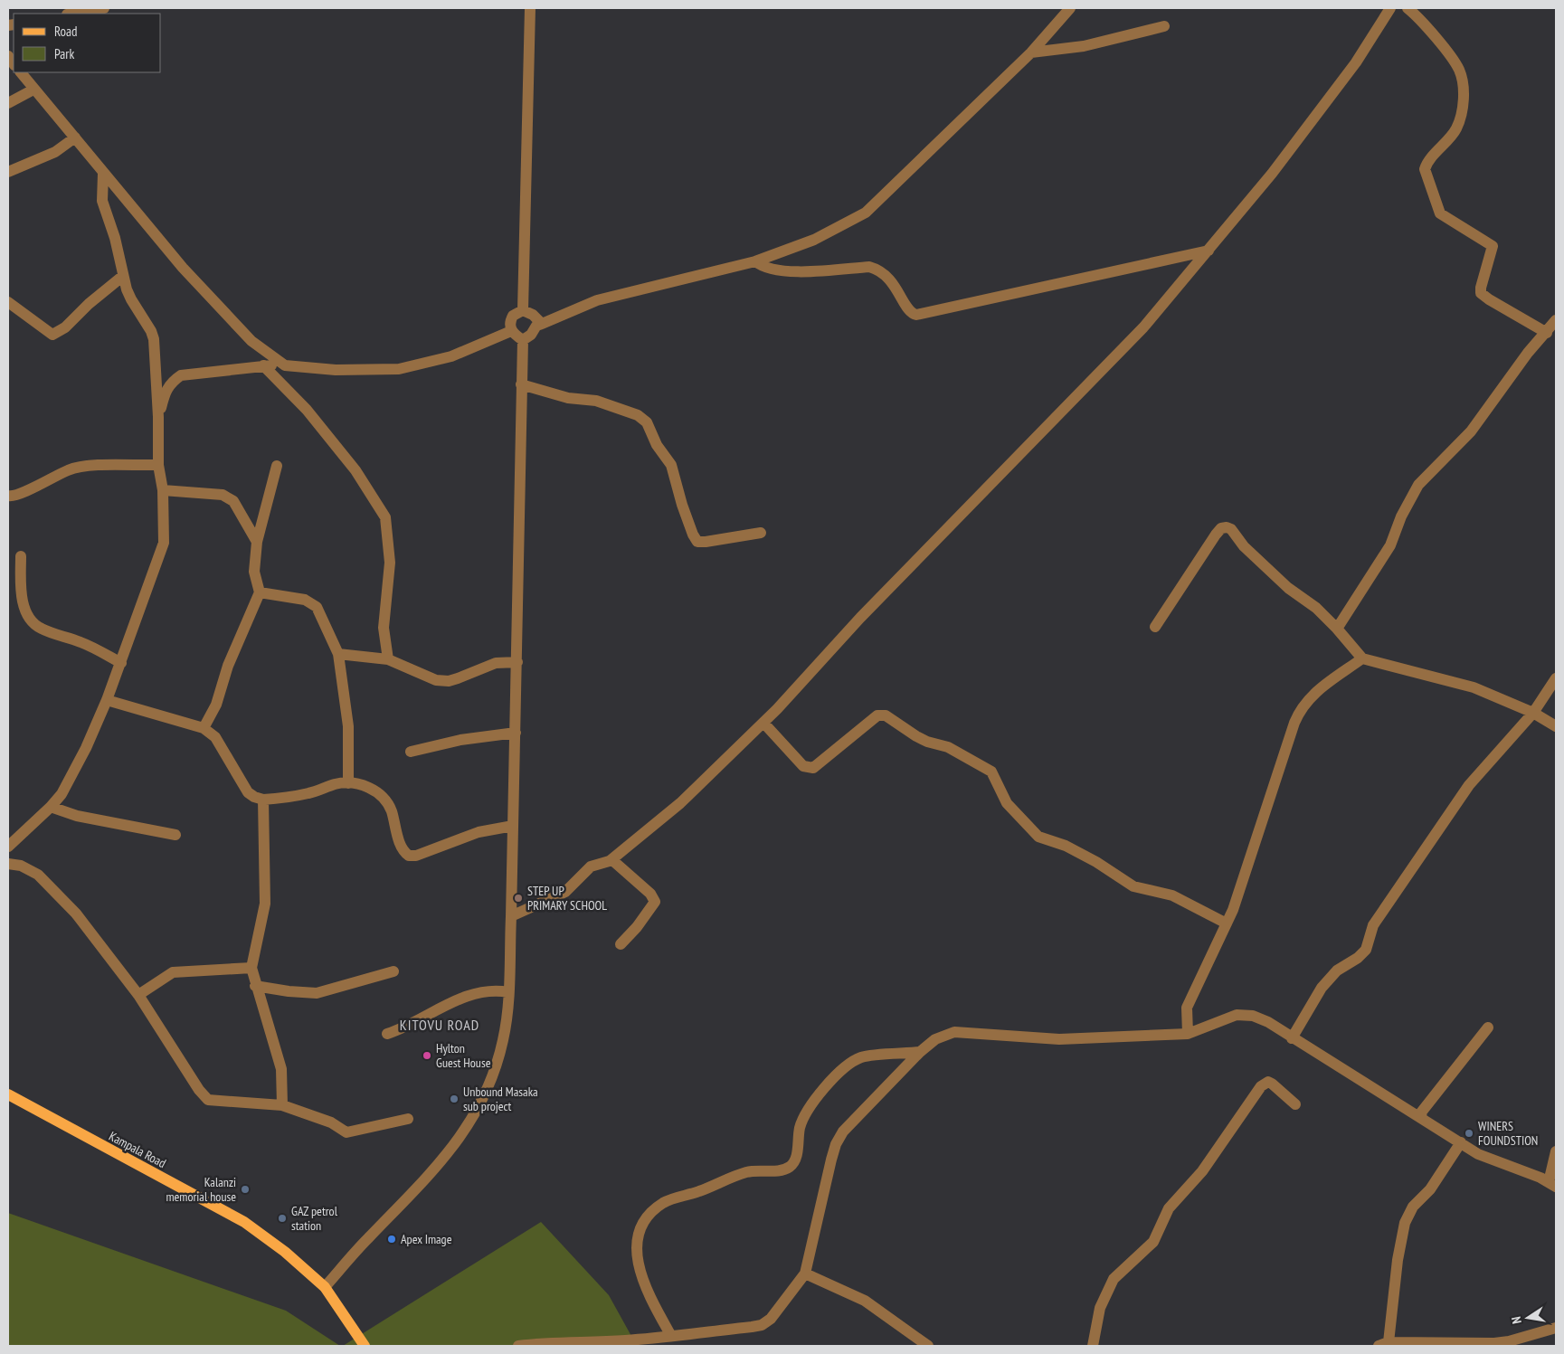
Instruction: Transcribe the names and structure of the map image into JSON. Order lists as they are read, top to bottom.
{
  "streets": {
    "main road": ["Kampala Road"]
  },
  "districts": ["KITOVU ROAD"],
  "places": [
    "STEP UP PRIMARY SCHOOL",
    "Hylton Guest House",
    "Unbound Masaka sub project",
    "WINERS FOUNDSTION",
    "Kalanzi memorial house",
    "GAZ petrol station",
    "Apex Image"
  ],
  "legend": ["Road", "Park"],
  "north": "left"
}
